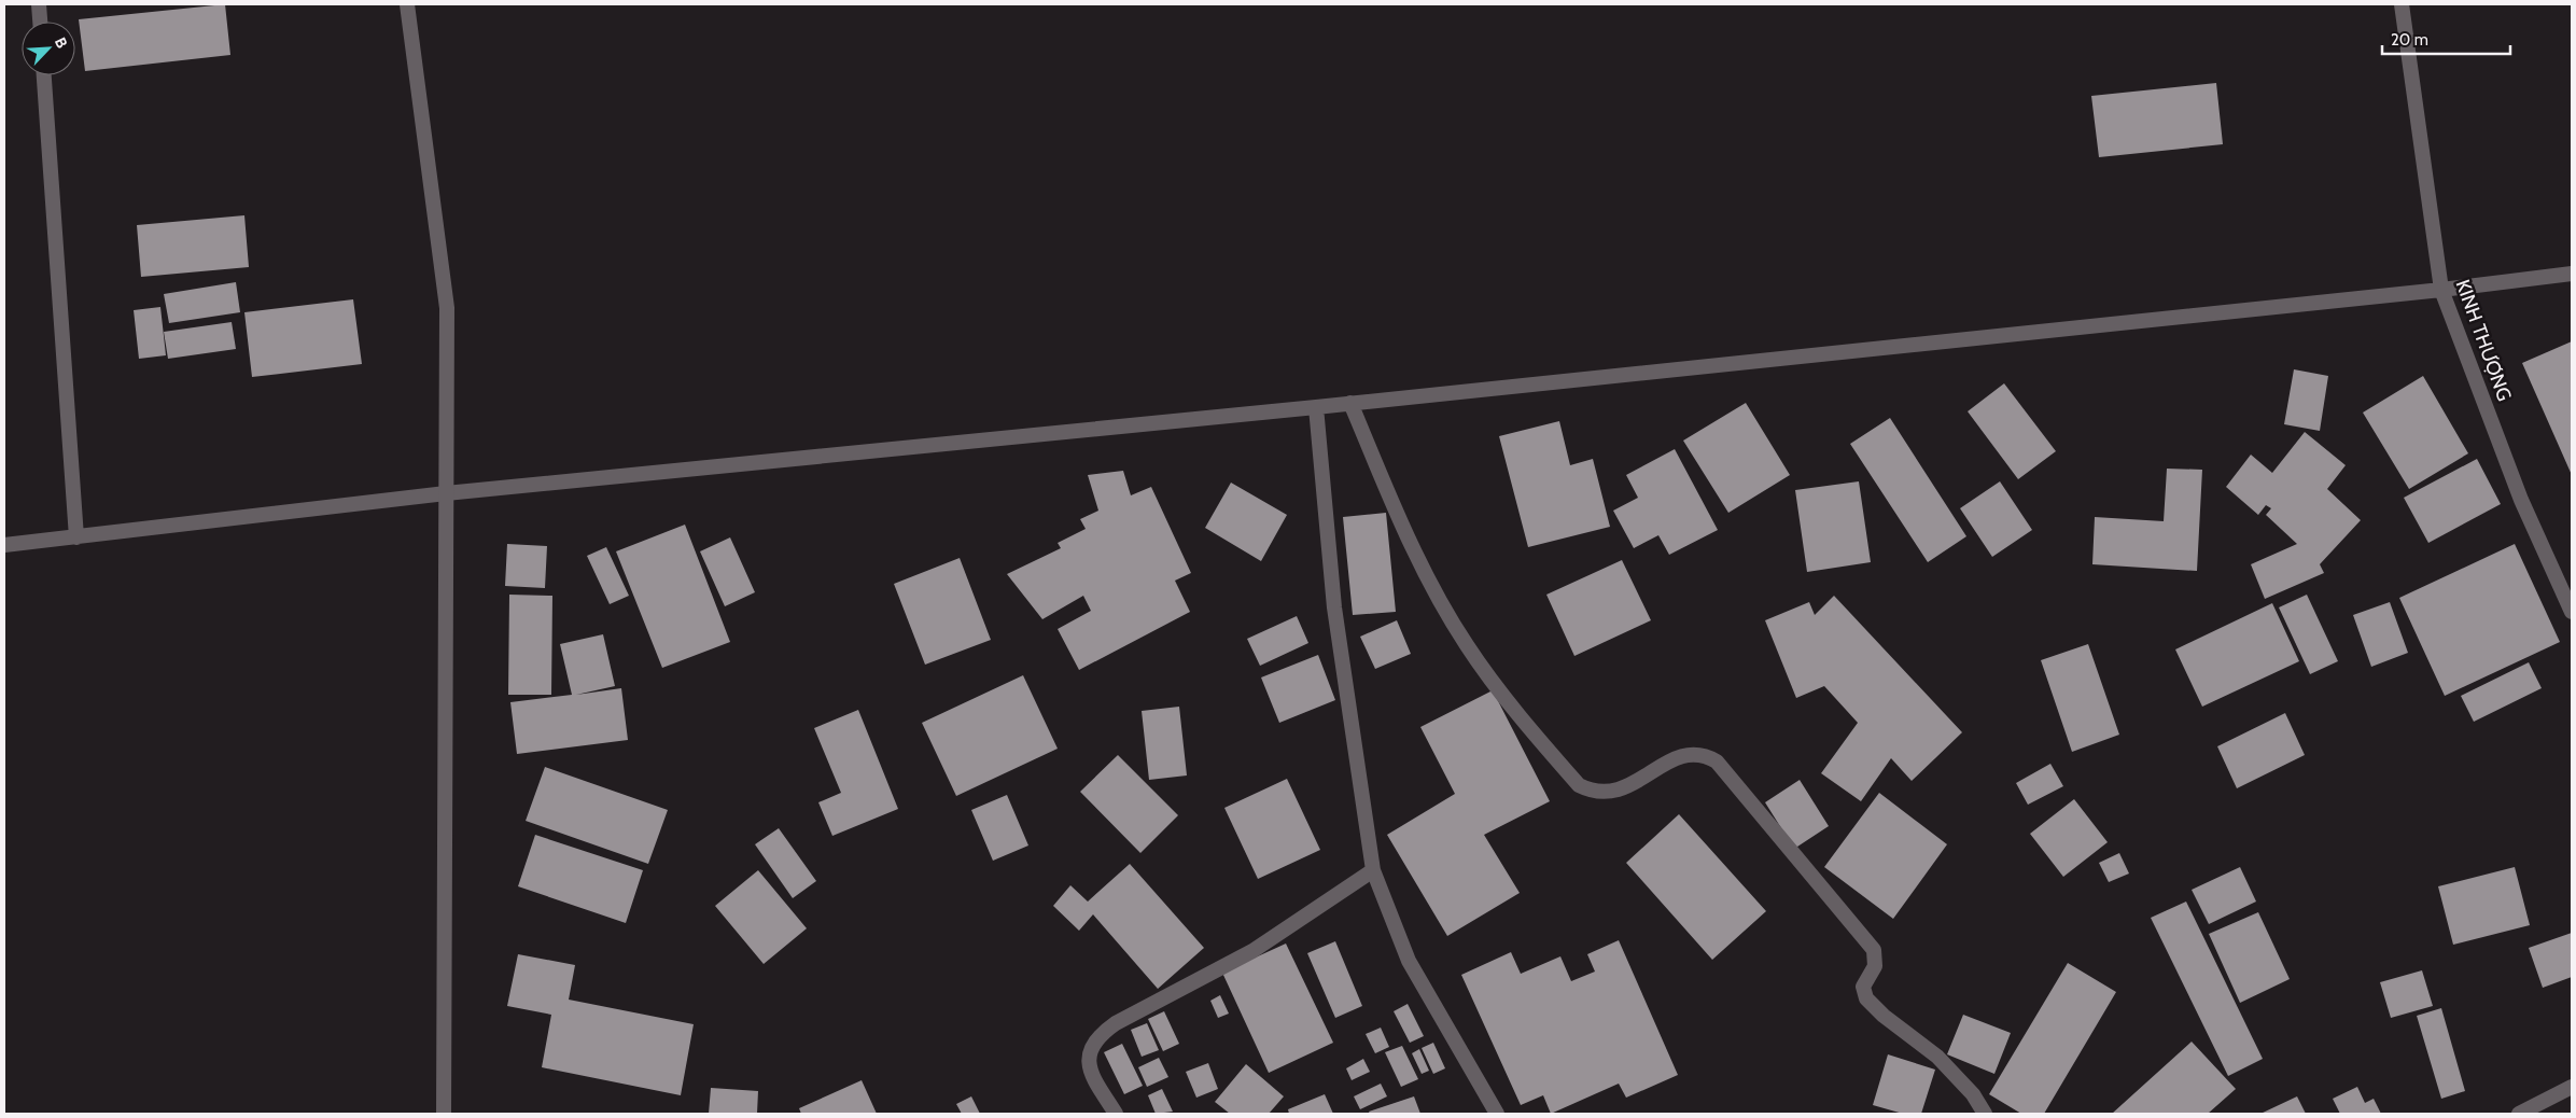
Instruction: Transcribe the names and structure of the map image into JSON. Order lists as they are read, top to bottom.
{
  "streets": {
    "street": ["KINH THƯỢNG"]
  },
  "scale_bar": "20 m",
  "north": "top right"
}
